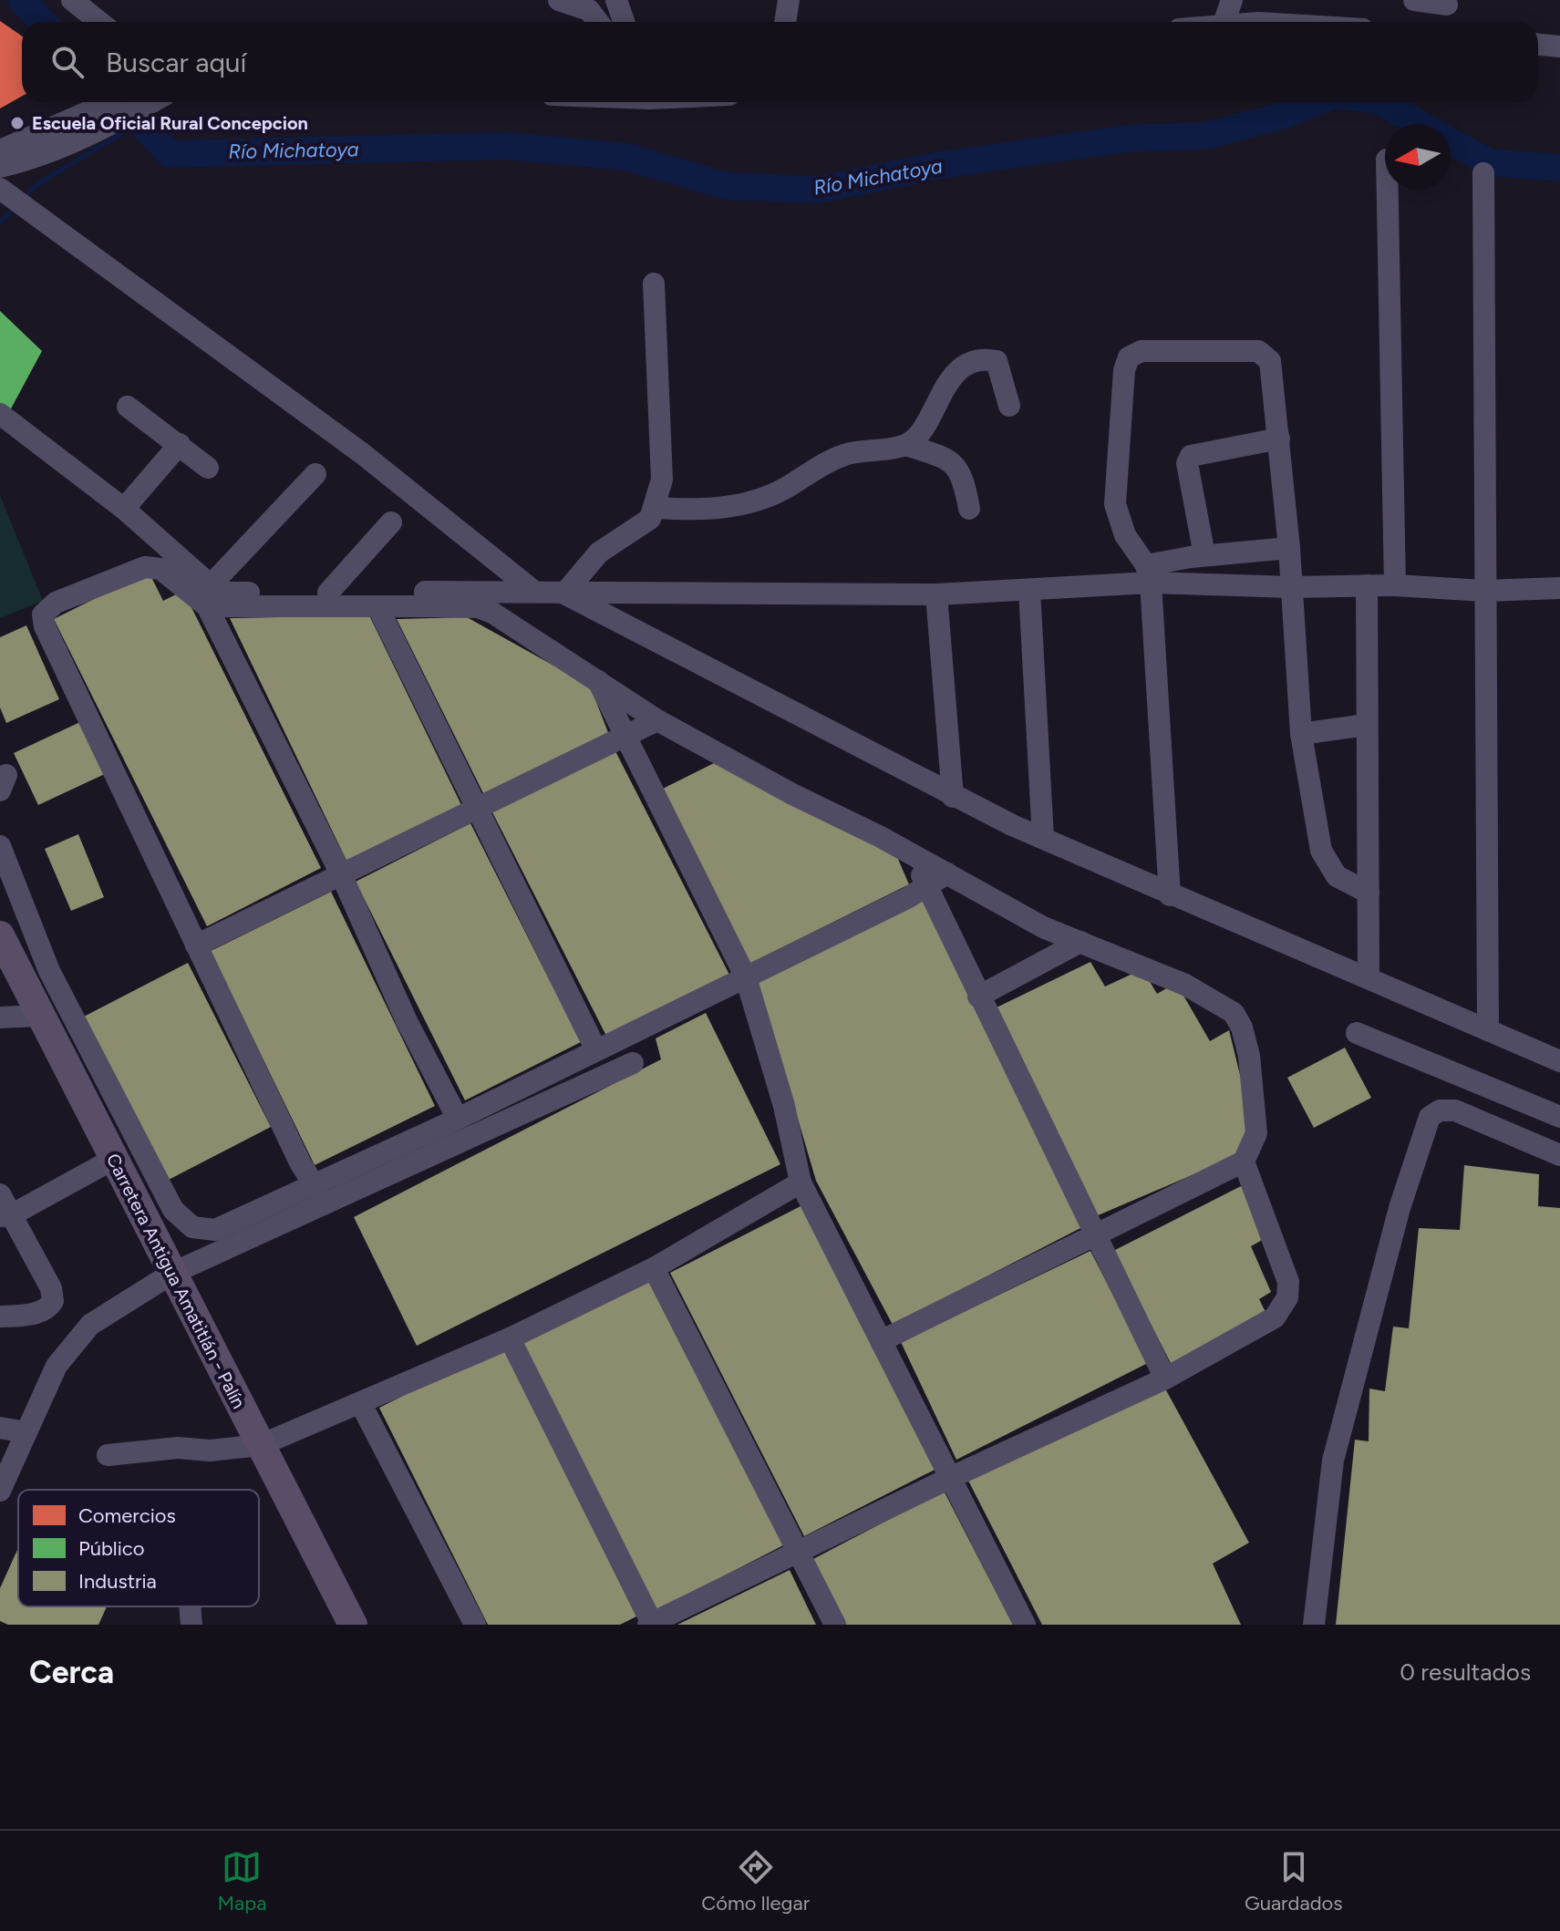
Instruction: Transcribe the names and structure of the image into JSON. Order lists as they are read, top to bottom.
{
  "streets": {
    "main road": ["Carretera Antigua Amatitlán - Palín"]
  },
  "water": ["Río Michatoya"],
  "places": ["Escuela Oficial Rural Concepcion"],
  "legend": ["Comercios", "Público", "Industria"],
  "north": "left",
  "page": {
    "search": "Buscar aquí",
    "heading": ["Cerca", "0 resultados"],
    "nav": ["Mapa", "Cómo llegar", "Guardados"]
  }
}
